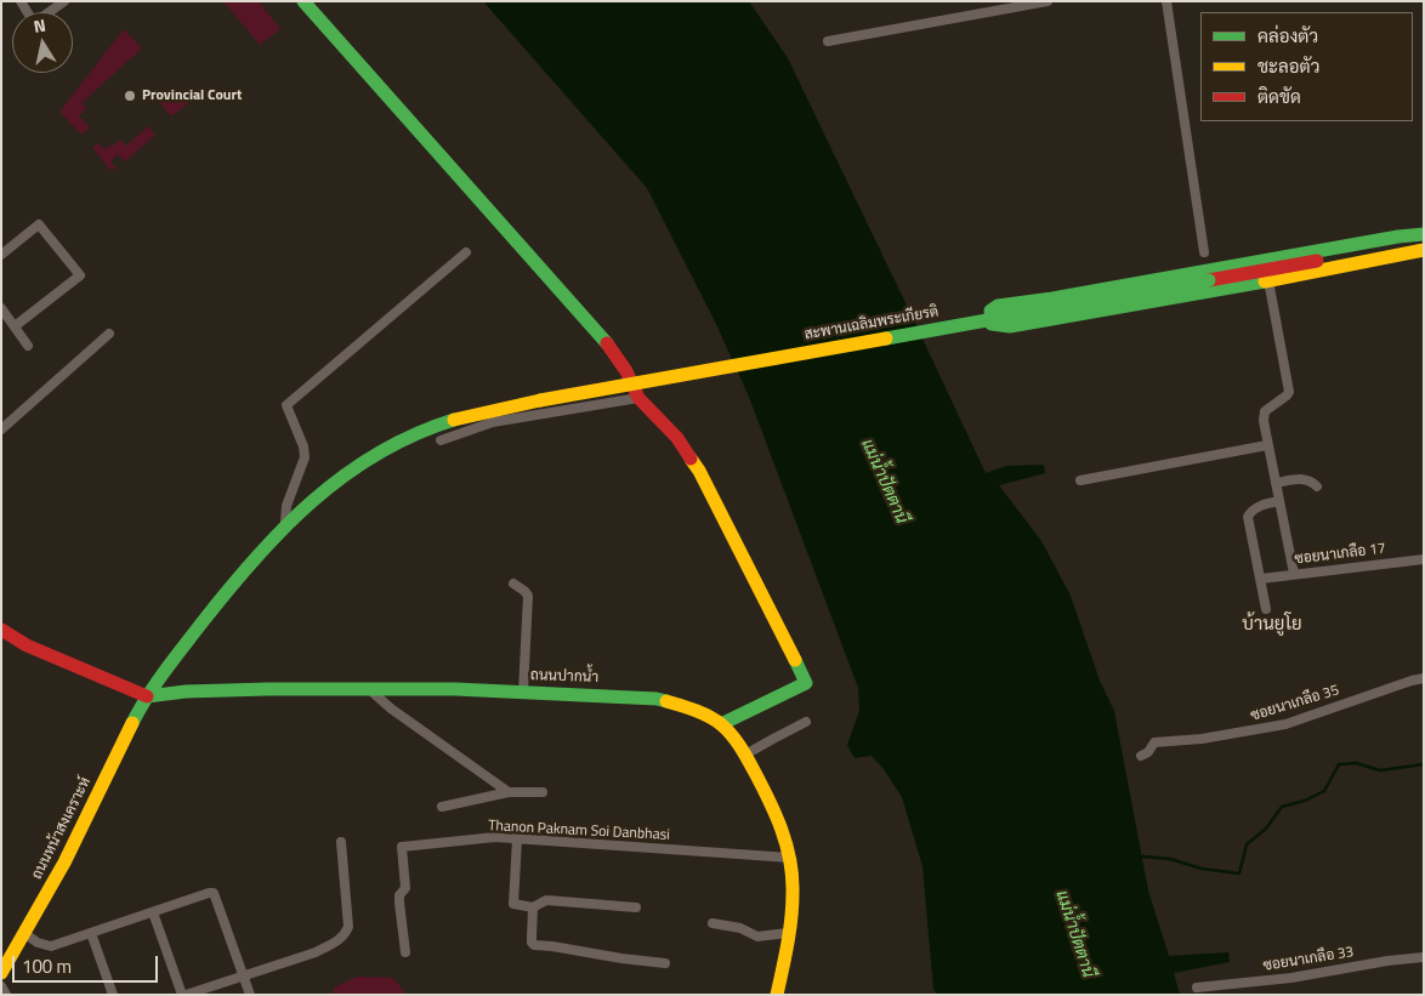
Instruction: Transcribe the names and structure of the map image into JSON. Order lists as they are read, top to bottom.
{
  "streets": {
    "main road": ["สะพานเฉลิมพระเกียรติ", "ถนนปากน้ำ", "ถนนหน้าสงเคราะห์"],
    "street": [
      "ซอยนาเกลือ 17",
      "ซอยนาเกลือ 35",
      "Thanon Paknam Soi Danbhasi",
      "ซอยนาเกลือ 33"
    ]
  },
  "crossings": [
    ["สะพานเฉลิมพระเกียรติ", "ถนนหน้าสงเคราะห์"],
    ["ถนนปากน้ำ", "ถนนหน้าสงเคราะห์"],
    ["ถนนปากน้ำ", "Thanon Paknam Soi Danbhasi"]
  ],
  "districts": ["บ้านยูโย"],
  "water": ["แม่น้ำปัตตานี"],
  "places": ["Provincial Court"],
  "legend": ["คล่องตัว", "ชะลอตัว", "ติดขัด"],
  "scale_bar": "100 m",
  "north": "top"
}
